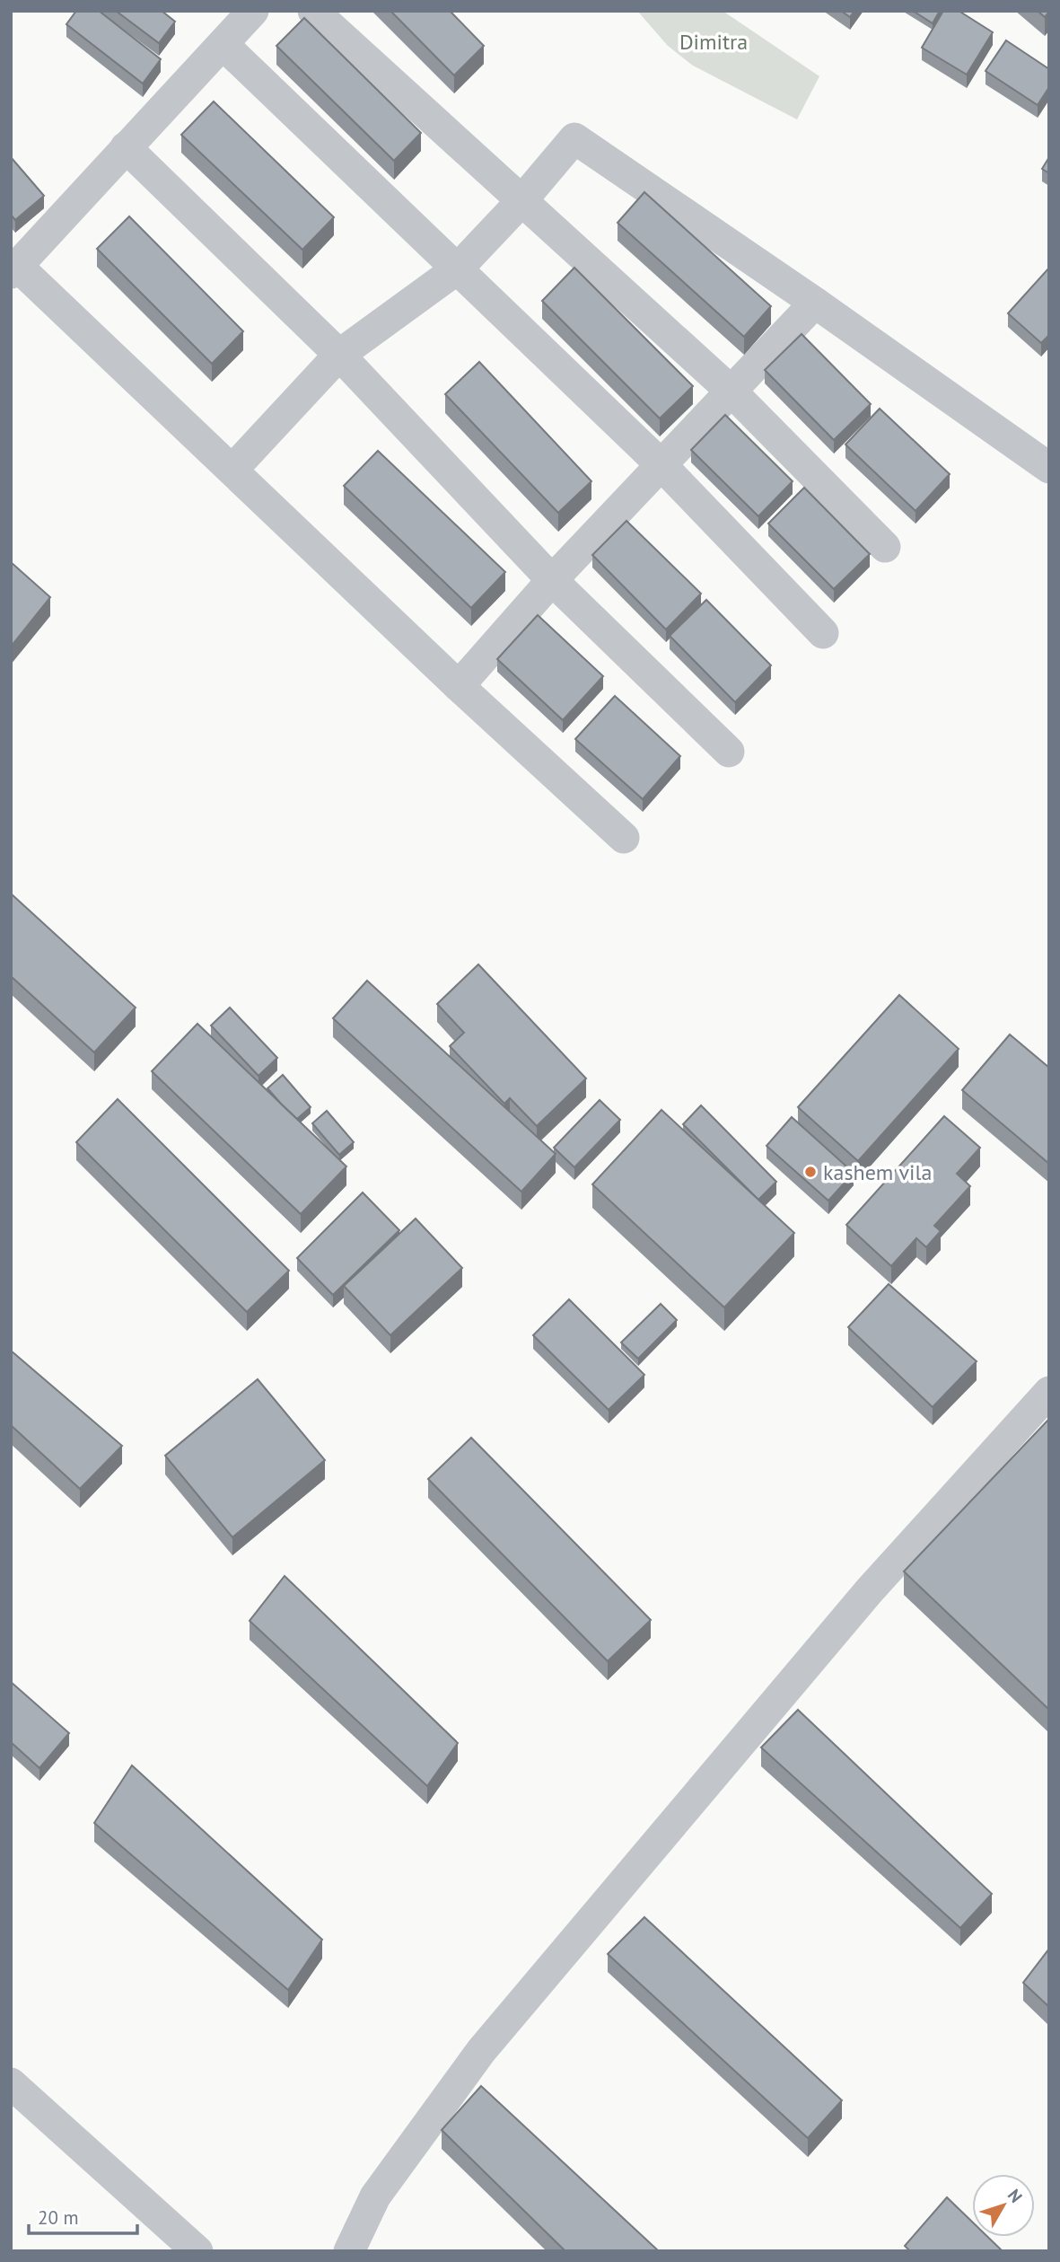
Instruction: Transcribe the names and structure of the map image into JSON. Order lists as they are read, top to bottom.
{
  "parks": ["Dimitra"],
  "places": ["kashem vila"],
  "scale_bar": "20 m",
  "north": "top right"
}
